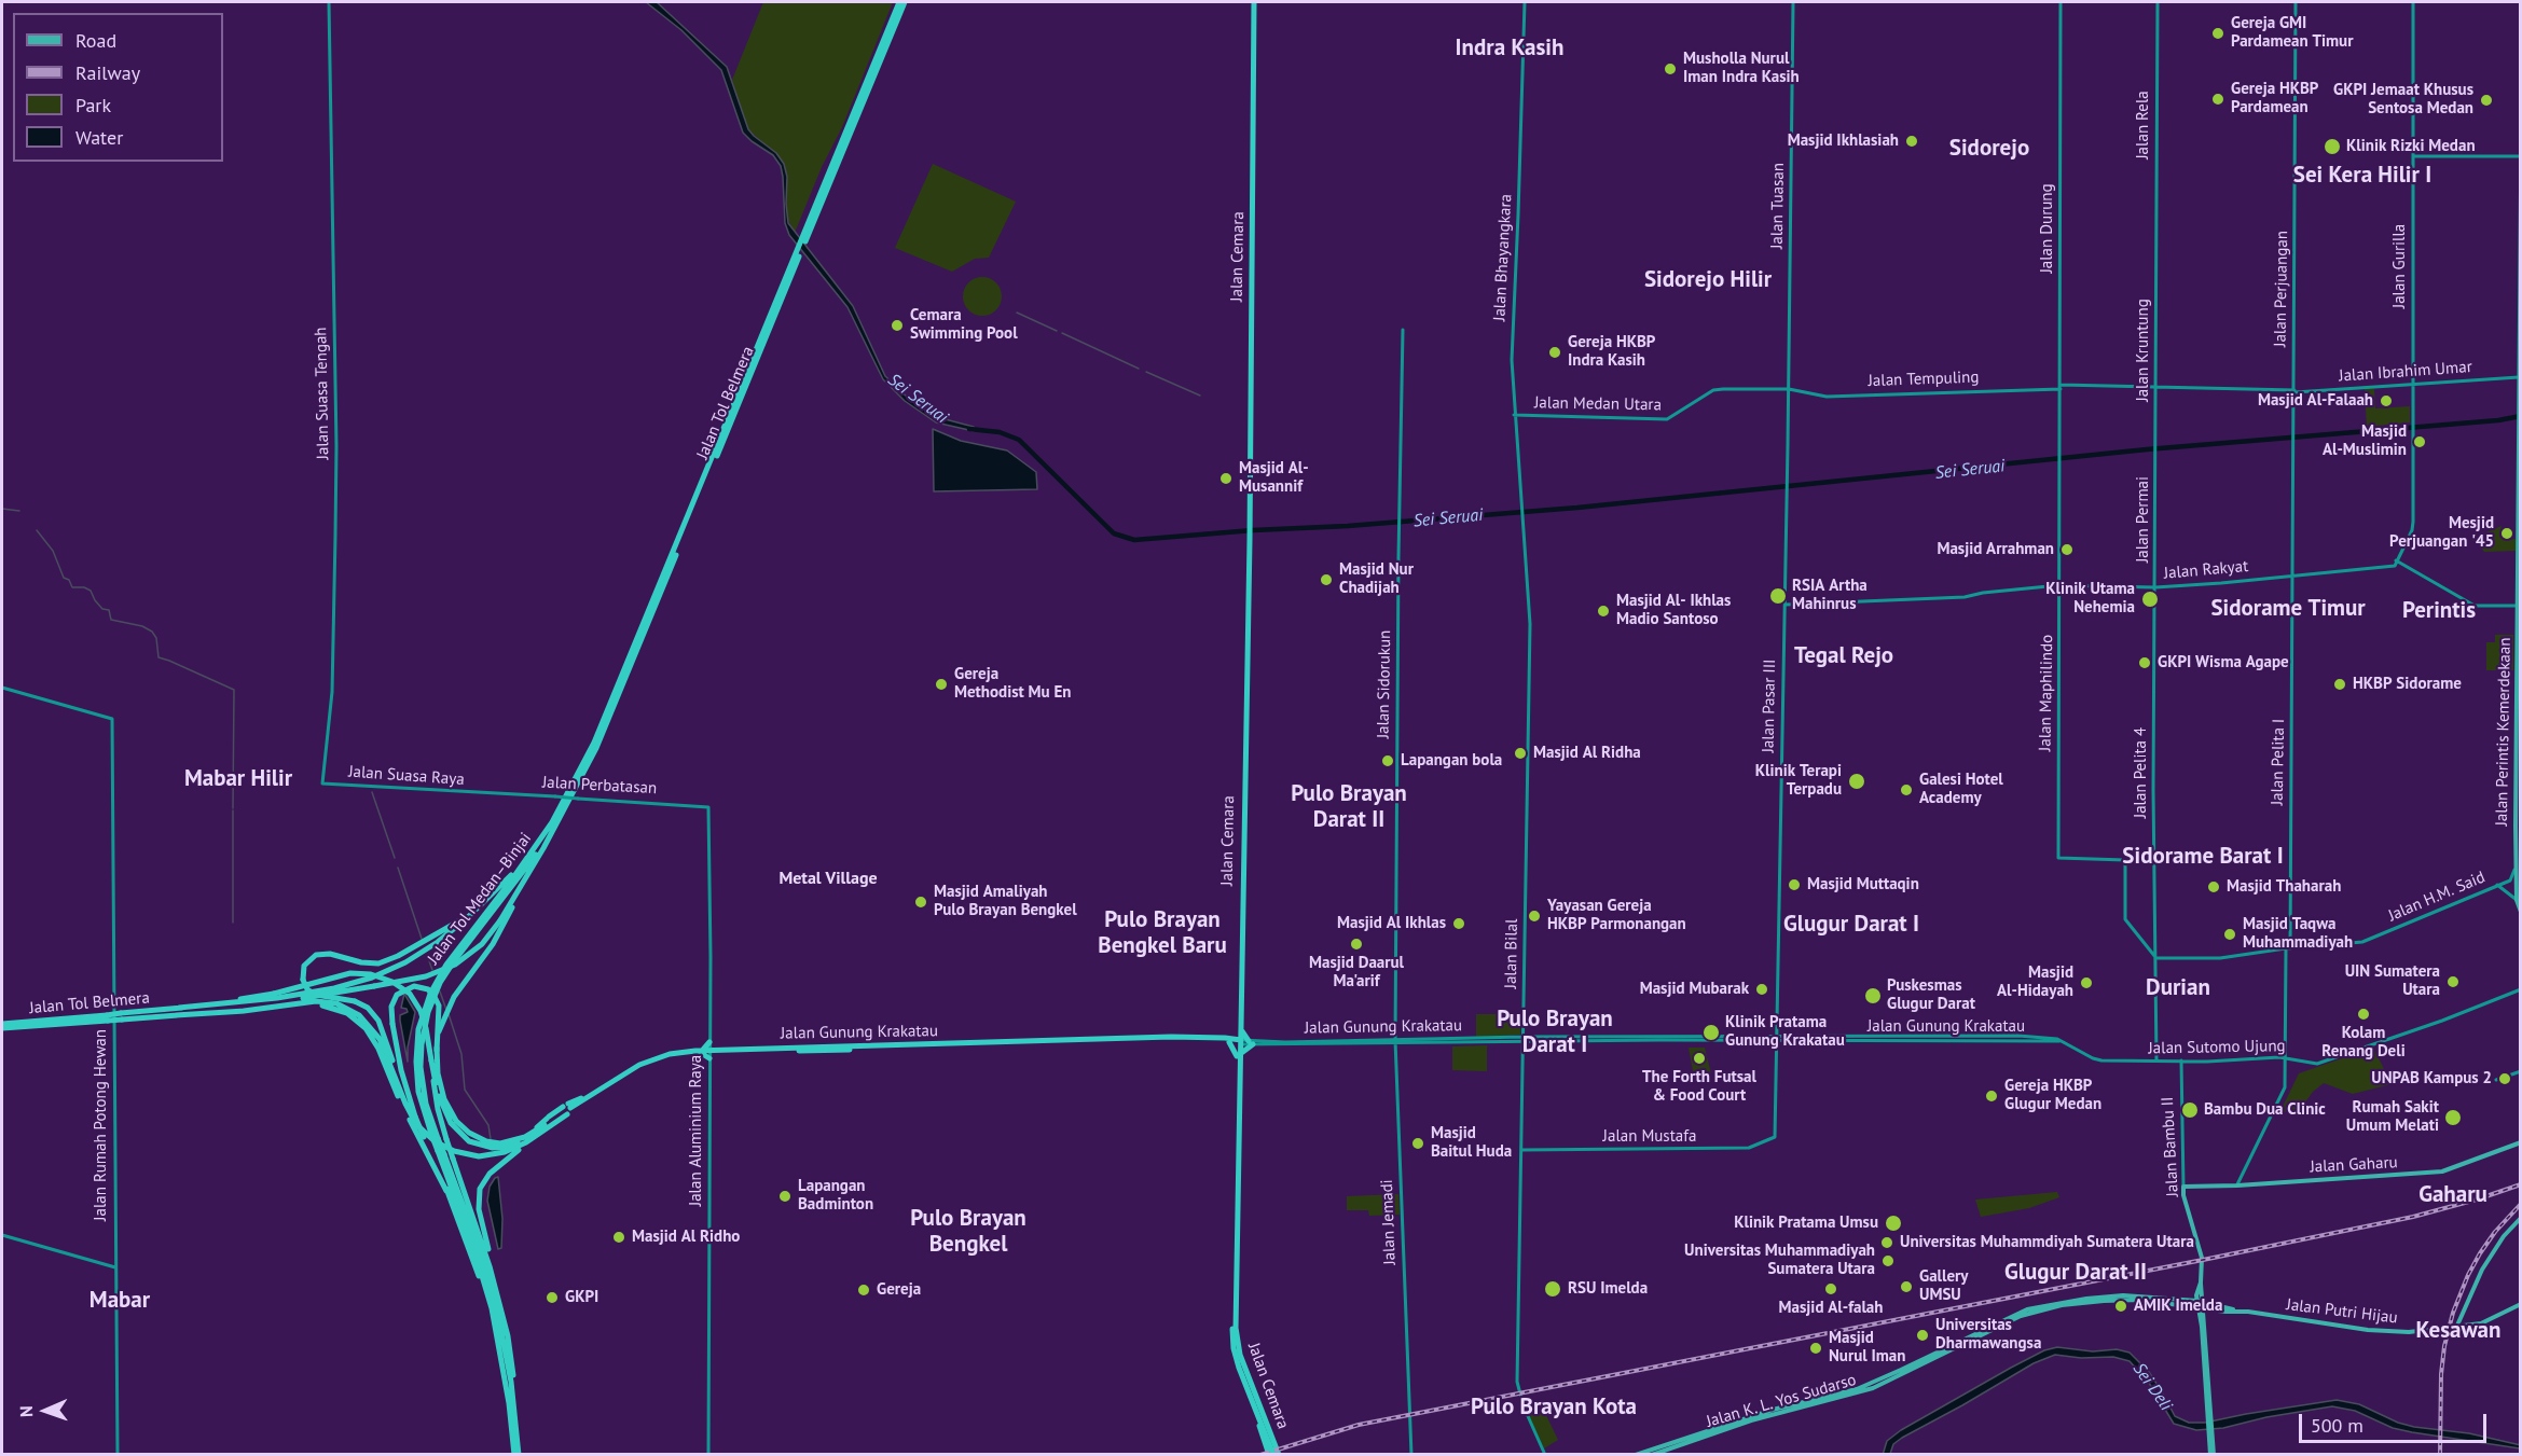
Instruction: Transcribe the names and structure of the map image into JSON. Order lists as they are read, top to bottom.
{
  "streets": {
    "highway": [
      "Jalan Cemara",
      "Jalan Tol Belmera",
      "Jalan Tol Medan–Binjai",
      "Jalan Gunung Krakatau"
    ],
    "main road": [
      "Jalan Perintis Kemerdekaan",
      "Jalan Bambu II",
      "Jalan Gaharu",
      "Jalan Putri Hijau",
      "Jalan K. L. Yos Sudarso"
    ],
    "street": [
      "Jalan Rela",
      "Jalan Tuasan",
      "Jalan Durung",
      "Jalan Bhayangkara",
      "Jalan Gurilla",
      "Jalan Perjuangan",
      "Jalan Kruntung",
      "Jalan Ibrahim Umar",
      "Jalan Tempuling",
      "Jalan Suasa Tengah",
      "Jalan Medan Utara",
      "Jalan Permai",
      "Jalan Rakyat",
      "Jalan Sidorukun",
      "Jalan Maphilindo",
      "Jalan Pasar III",
      "Jalan Pelita I",
      "Jalan Pelita 4",
      "Jalan Suasa Raya",
      "Jalan Perbatasan",
      "Jalan H.M. Said",
      "Jalan Bilal",
      "Jalan Sutomo Ujung",
      "Jalan Rumah Potong Hewan",
      "Jalan Aluminium Raya",
      "Jalan Mustafa",
      "Jalan Jemadi"
    ]
  },
  "crossings": [
    ["Jalan Rela", "Jalan Kruntung"],
    ["Jalan Tuasan", "Jalan Tempuling"],
    ["Jalan Tuasan", "Jalan Medan Utara"],
    ["Jalan Tuasan", "Jalan Pasar III"],
    ["Jalan Durung", "Jalan Tempuling"],
    ["Jalan Durung", "Jalan Maphilindo"],
    ["Jalan Cemara", "Jalan Gunung Krakatau"],
    ["Jalan Bhayangkara", "Jalan Medan Utara"],
    ["Jalan Bhayangkara", "Jalan Bilal"],
    ["Jalan Gurilla", "Jalan Ibrahim Umar"],
    ["Jalan Gurilla", "Jalan Rakyat"],
    ["Jalan Perjuangan", "Jalan Ibrahim Umar"],
    ["Jalan Perjuangan", "Jalan Tempuling"],
    ["Jalan Perjuangan", "Jalan Rakyat"],
    ["Jalan Perjuangan", "Jalan Pelita I"],
    ["Jalan Kruntung", "Jalan Tempuling"],
    ["Jalan Kruntung", "Jalan Permai"],
    ["Jalan Ibrahim Umar", "Jalan Tempuling"],
    ["Jalan Ibrahim Umar", "Jalan Perintis Kemerdekaan"],
    ["Jalan Tempuling", "Jalan Medan Utara"],
    ["Jalan Suasa Tengah", "Jalan Suasa Raya"],
    ["Jalan Tol Belmera", "Jalan Tol Medan–Binjai"],
    ["Jalan Permai", "Jalan Rakyat"],
    ["Jalan Permai", "Jalan Pelita 4"],
    ["Jalan Rakyat", "Jalan Maphilindo"],
    ["Jalan Rakyat", "Jalan Pasar III"],
    ["Jalan Rakyat", "Jalan Pelita I"],
    ["Jalan Rakyat", "Jalan Pelita 4"],
    ["Jalan Sidorukun", "Jalan Gunung Krakatau"],
    ["Jalan Sidorukun", "Jalan Jemadi"],
    ["Jalan Maphilindo", "Jalan Pelita 4"],
    ["Jalan Maphilindo", "Jalan H.M. Said"],
    ["Jalan Pasar III", "Jalan Gunung Krakatau"],
    ["Jalan Pasar III", "Jalan Mustafa"],
    ["Jalan Perintis Kemerdekaan", "Jalan H.M. Said"],
    ["Jalan Pelita I", "Jalan H.M. Said"],
    ["Jalan Pelita I", "Jalan Sutomo Ujung"],
    ["Jalan Pelita I", "Jalan Gaharu"],
    ["Jalan Pelita 4", "Jalan H.M. Said"],
    ["Jalan Pelita 4", "Jalan Sutomo Ujung"],
    ["Jalan Suasa Raya", "Jalan Perbatasan"],
    ["Jalan Perbatasan", "Jalan Aluminium Raya"],
    ["Jalan Bilal", "Jalan Gunung Krakatau"],
    ["Jalan Bilal", "Jalan Mustafa"],
    ["Jalan Gunung Krakatau", "Jalan Sutomo Ujung"],
    ["Jalan Gunung Krakatau", "Jalan Aluminium Raya"],
    ["Jalan Gunung Krakatau", "Jalan Jemadi"],
    ["Jalan Sutomo Ujung", "Jalan Bambu II"],
    ["Jalan Bambu II", "Jalan Gaharu"],
    ["Jalan Bambu II", "Jalan Putri Hijau"],
    ["Jalan Putri Hijau", "Jalan K. L. Yos Sudarso"]
  ],
  "districts": [
    "Indra Kasih",
    "Sidorejo",
    "Sei Kera Hilir I",
    "Sidorejo Hilir",
    "Sidorame Timur",
    "Perintis",
    "Tegal Rejo",
    "Mabar Hilir",
    "Pulo Brayan Darat II",
    "Sidorame Barat I",
    "Metal Village",
    "Pulo Brayan Bengkel Baru",
    "Glugur Darat I",
    "Durian",
    "Pulo Brayan Darat I",
    "Gaharu",
    "Pulo Brayan Bengkel",
    "Glugur Darat II",
    "Mabar",
    "Kesawan",
    "Pulo Brayan Kota"
  ],
  "water": ["Sei Seruai", "Sei Deli"],
  "places": [
    "Gereja GMI Pardamean Timur",
    "Musholla Nurul Iman Indra Kasih",
    "Gereja HKBP Pardamean",
    "GKPI Jemaat Khusus Sentosa Medan",
    "Masjid Ikhlasiah",
    "Klinik Rizki Medan",
    "Cemara Swimming Pool",
    "Gereja HKBP Indra Kasih",
    "Masjid Al-Falaah",
    "Masjid Al-Muslimin",
    "Masjid Al- Musannif",
    "Mesjid Perjuangan '45",
    "Masjid Arrahman",
    "Masjid Nur Chadijah",
    "RSIA Artha Mahinrus",
    "Klinik Utama Nehemia",
    "Masjid Al- Ikhlas Madio Santoso",
    "GKPI Wisma Agape",
    "Gereja Methodist Mu En",
    "HKBP Sidorame",
    "Masjid Al Ridha",
    "Lapangan bola",
    "Klinik Terapi Terpadu",
    "Galesi Hotel Academy",
    "Masjid Muttaqin",
    "Masjid Thaharah",
    "Masjid Amaliyah Pulo Brayan Bengkel",
    "Yayasan Gereja HKBP Parmonangan",
    "Masjid Al Ikhlas",
    "Masjid Taqwa Muhammadiyah",
    "Masjid Daarul Ma'arif",
    "UIN Sumatera Utara",
    "Masjid Al-Hidayah",
    "Masjid Mubarak",
    "Puskesmas Glugur Darat",
    "Kolam Renang Deli",
    "Klinik Pratama Gunung Krakatau",
    "The Forth Futsal & Food Court",
    "UNPAB Kampus 2",
    "Gereja HKBP Glugur Medan",
    "Bambu Dua Clinic",
    "Rumah Sakit Umum Melati",
    "Masjid Baitul Huda",
    "Lapangan Badminton",
    "Klinik Pratama Umsu",
    "Masjid Al Ridho",
    "Universitas Muhammdiyah Sumatera Utara",
    "Universitas Muhammadiyah Sumatera Utara",
    "Gallery UMSU",
    "RSU Imelda",
    "Masjid Al-falah",
    "Gereja",
    "GKPI",
    "AMIK Imelda",
    "Universitas Dharmawangsa",
    "Masjid Nurul Iman"
  ],
  "legend": [
    "Road",
    "Railway",
    "Park",
    "Water"
  ],
  "scale_bar": "500 m",
  "north": "left"
}
